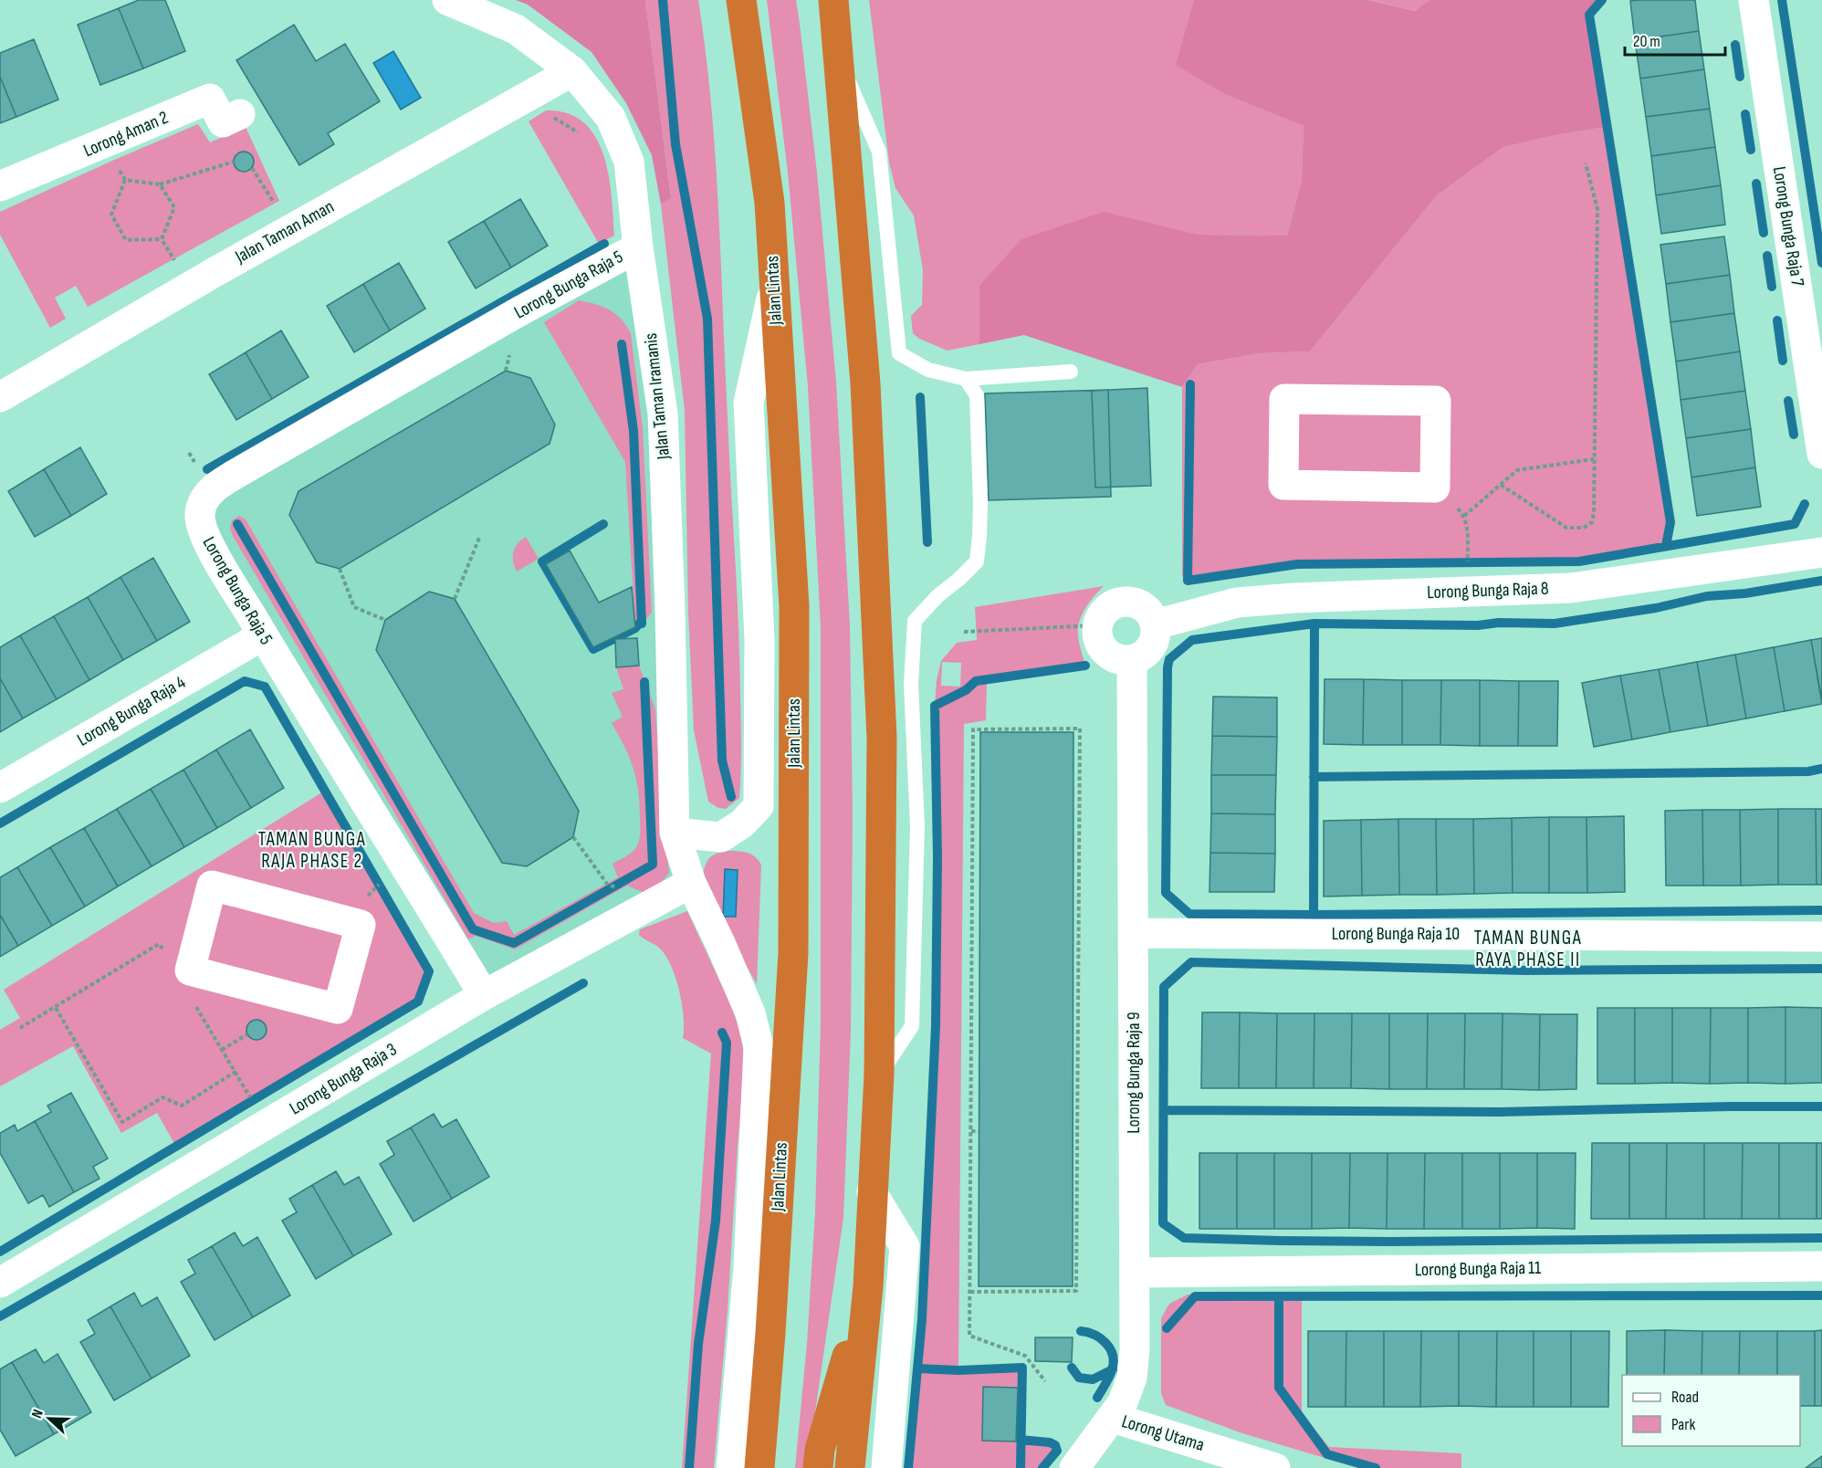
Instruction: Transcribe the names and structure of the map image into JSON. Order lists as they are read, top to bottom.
{
  "streets": {
    "highway": ["Jalan Lintas"],
    "street": [
      "Lorong Aman 2",
      "Lorong Bunga Raja 7",
      "Jalan Taman Aman",
      "Lorong Bunga Raja 5",
      "Jalan Taman Iramanis",
      "Lorong Bunga Raja 8",
      "Lorong Bunga Raja 4",
      "Lorong Bunga Raja 10",
      "Lorong Bunga Raja 9",
      "Lorong Bunga Raja 3",
      "Lorong Bunga Raja 11",
      "Lorong Utama"
    ]
  },
  "crossings": [
    ["Jalan Taman Aman", "Jalan Taman Iramanis"],
    ["Lorong Bunga Raja 5", "Jalan Taman Iramanis"],
    ["Lorong Bunga Raja 5", "Lorong Bunga Raja 4"],
    ["Lorong Bunga Raja 5", "Lorong Bunga Raja 3"],
    ["Jalan Taman Iramanis", "Lorong Bunga Raja 3"],
    ["Lorong Bunga Raja 8", "Lorong Bunga Raja 9"],
    ["Lorong Bunga Raja 10", "Lorong Bunga Raja 9"],
    ["Lorong Bunga Raja 9", "Lorong Bunga Raja 11"],
    ["Lorong Bunga Raja 9", "Lorong Utama"]
  ],
  "districts": ["TAMAN BUNGA RAJA PHASE 2", "TAMAN BUNGA RAYA PHASE II"],
  "legend": ["Road", "Park"],
  "scale_bar": "20 m",
  "north": "left"
}
